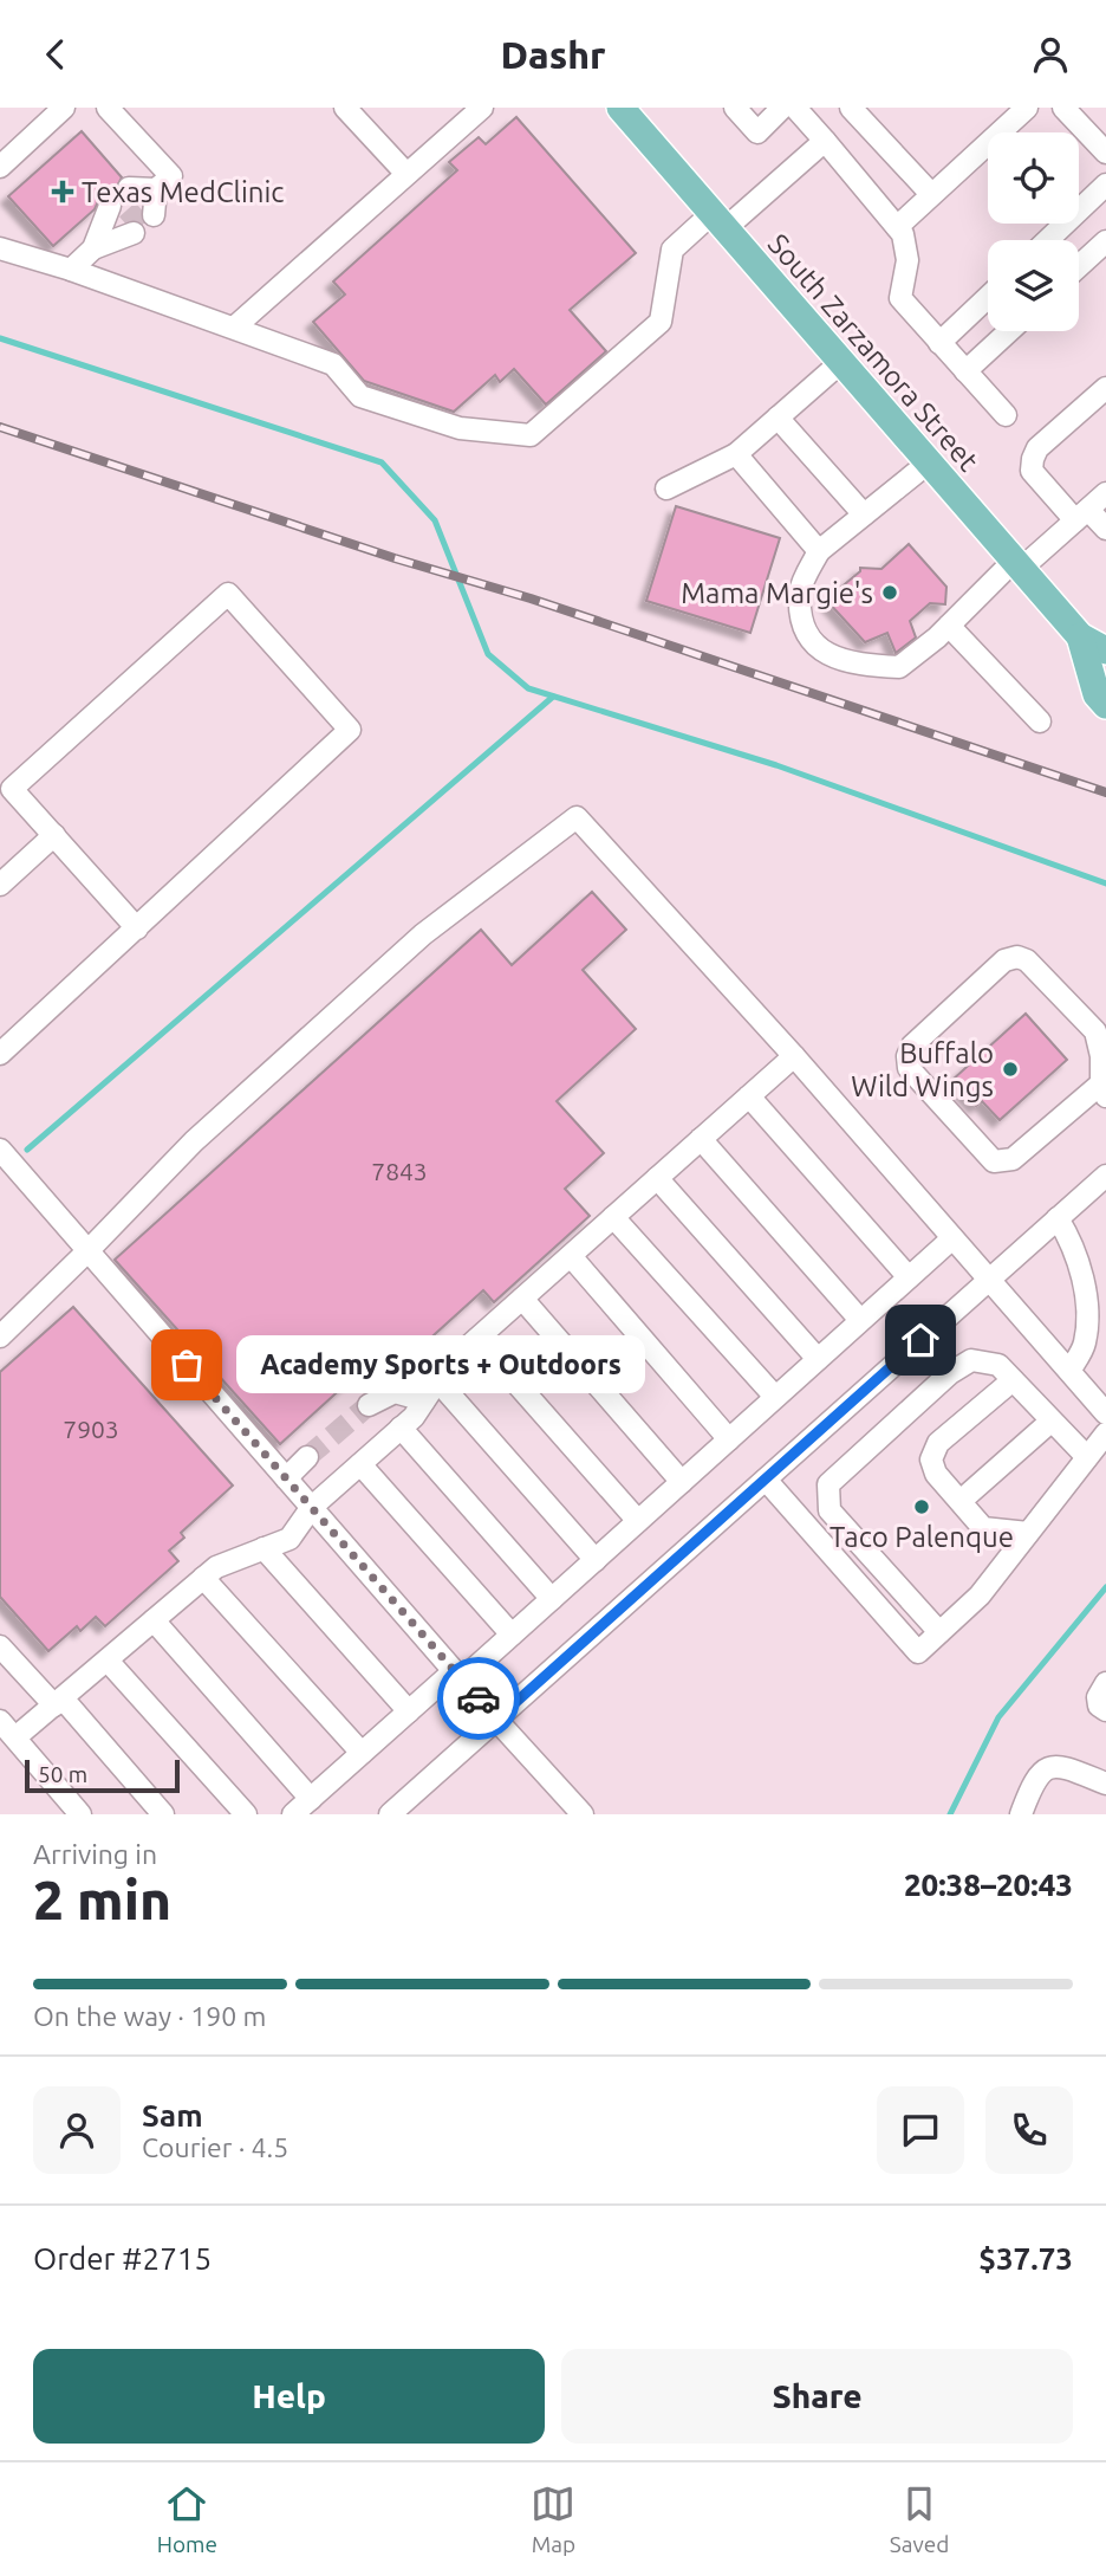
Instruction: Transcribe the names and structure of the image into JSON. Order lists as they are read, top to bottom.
{
  "streets": {
    "main road": ["South Zarzamora Street"]
  },
  "places": {
    "health": ["Texas MedClinic"],
    "other": [
      "Mama Margie's",
      "Buffalo Wild Wings",
      "Academy Sports + Outdoors",
      "Taco Palenque"
    ]
  },
  "house_numbers": ["7843", "7903"],
  "scale_bar": "50 m",
  "page": {
    "header": "Dashr",
    "bubble": "Academy Sports + Outdoors",
    "scale": "50 m",
    "heading": ["2 min", "Arriving in", "20:38–20:43"],
    "panel": [
      "Sam",
      "Courier · 4.5",
      "Order #2715",
      "$37.73"
    ],
    "bar": "On the way · 190 m",
    "buttons": ["Help", "Share"],
    "tabs": ["Home", "Map", "Saved"]
  }
}
